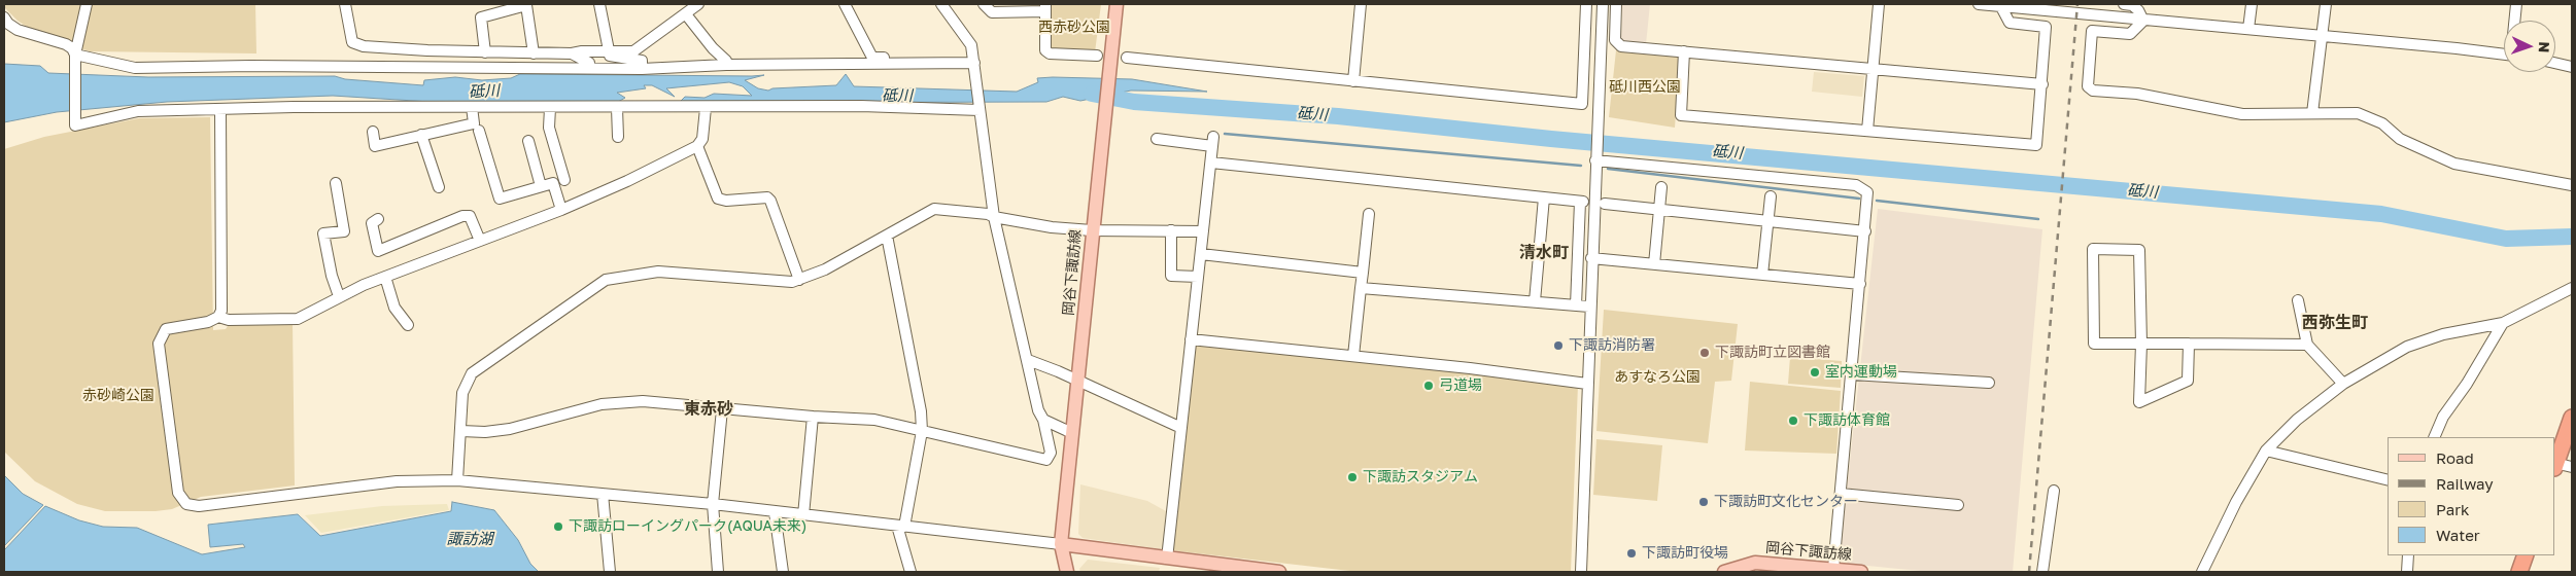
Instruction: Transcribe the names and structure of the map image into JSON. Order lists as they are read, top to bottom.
{
  "streets": {
    "main road": ["岡谷下諏訪線"]
  },
  "districts": ["清水町", "西弥生町", "東赤砂"],
  "water": ["砥川", "諏訪湖"],
  "parks": [
    "西赤砂公園",
    "砥川西公園",
    "あすなろ公園",
    "赤砂崎公園"
  ],
  "places": [
    "下諏訪消防署",
    "下諏訪町立図書館",
    "室内運動場",
    "弓道場",
    "下諏訪体育館",
    "下諏訪スタジアム",
    "下諏訪町文化センター",
    "下諏訪ローイングパーク(AQUA未来)",
    "下諏訪町役場"
  ],
  "legend": [
    "Road",
    "Railway",
    "Park",
    "Water"
  ],
  "north": "right"
}
